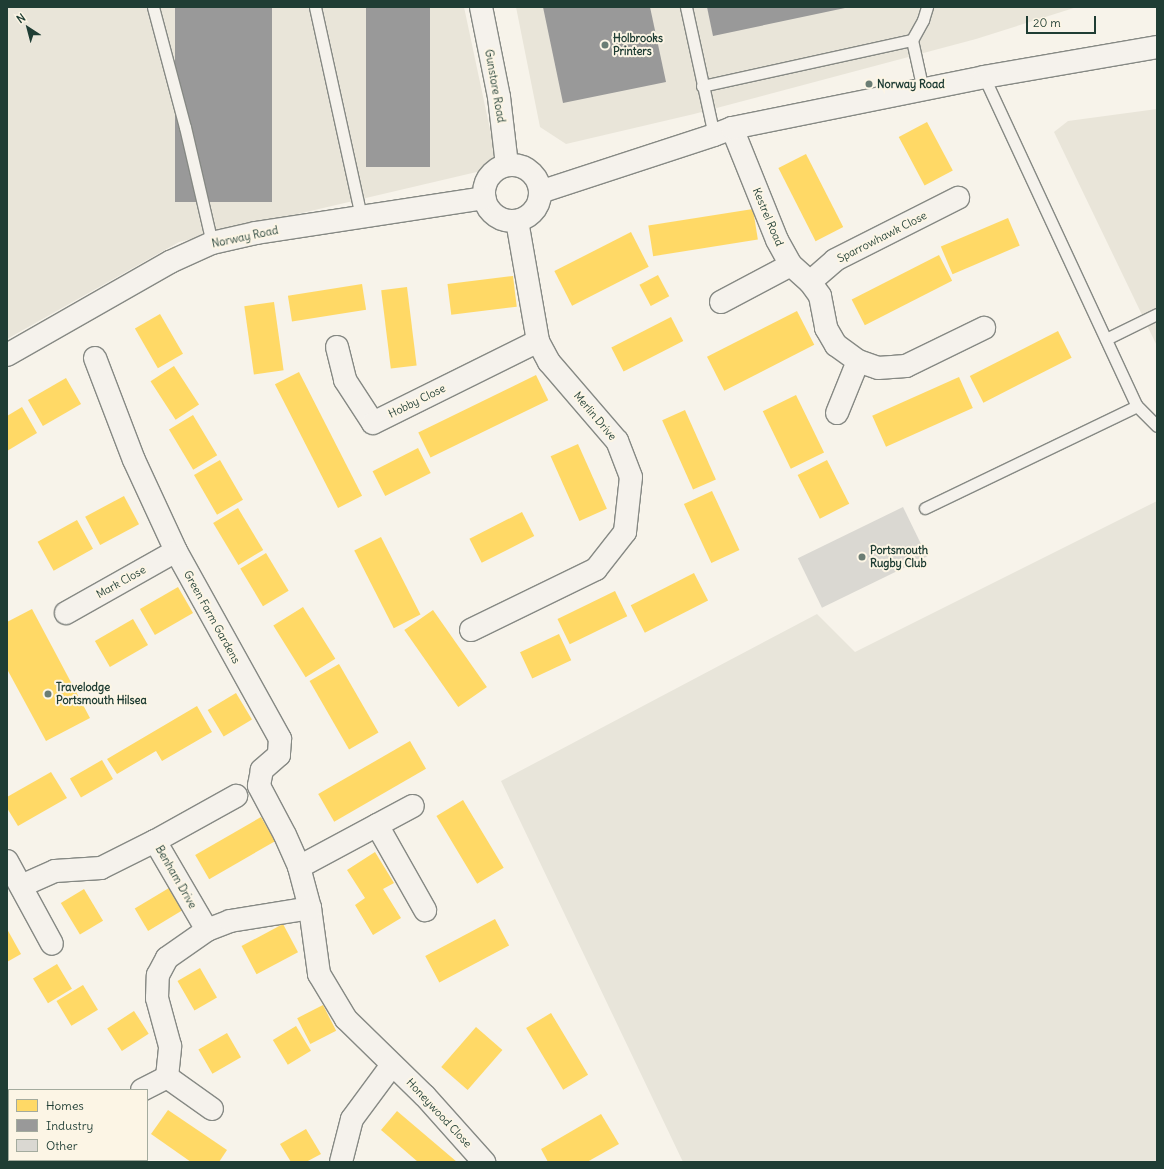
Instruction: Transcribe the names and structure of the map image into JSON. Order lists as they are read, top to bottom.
{
  "streets": {
    "street": [
      "Gunstore Road",
      "Kestrel Road",
      "Norway Road",
      "Sparrowhawk Close",
      "Hobby Close",
      "Merlin Drive",
      "Mark Close",
      "Green Farm Gardens",
      "Benham Drive",
      "Honeywood Close"
    ]
  },
  "crossings": [
    ["Gunstore Road", "Norway Road"],
    ["Gunstore Road", "Merlin Drive"],
    ["Kestrel Road", "Sparrowhawk Close"],
    ["Norway Road", "Merlin Drive"],
    ["Hobby Close", "Merlin Drive"],
    ["Mark Close", "Green Farm Gardens"],
    ["Green Farm Gardens", "Honeywood Close"]
  ],
  "places": [
    "Holbrooks Printers",
    "Norway Road",
    "Portsmouth Rugby Club",
    "Travelodge Portsmouth Hilsea"
  ],
  "legend": ["Homes", "Industry", "Other"],
  "scale_bar": "20 m",
  "north": "top left"
}
